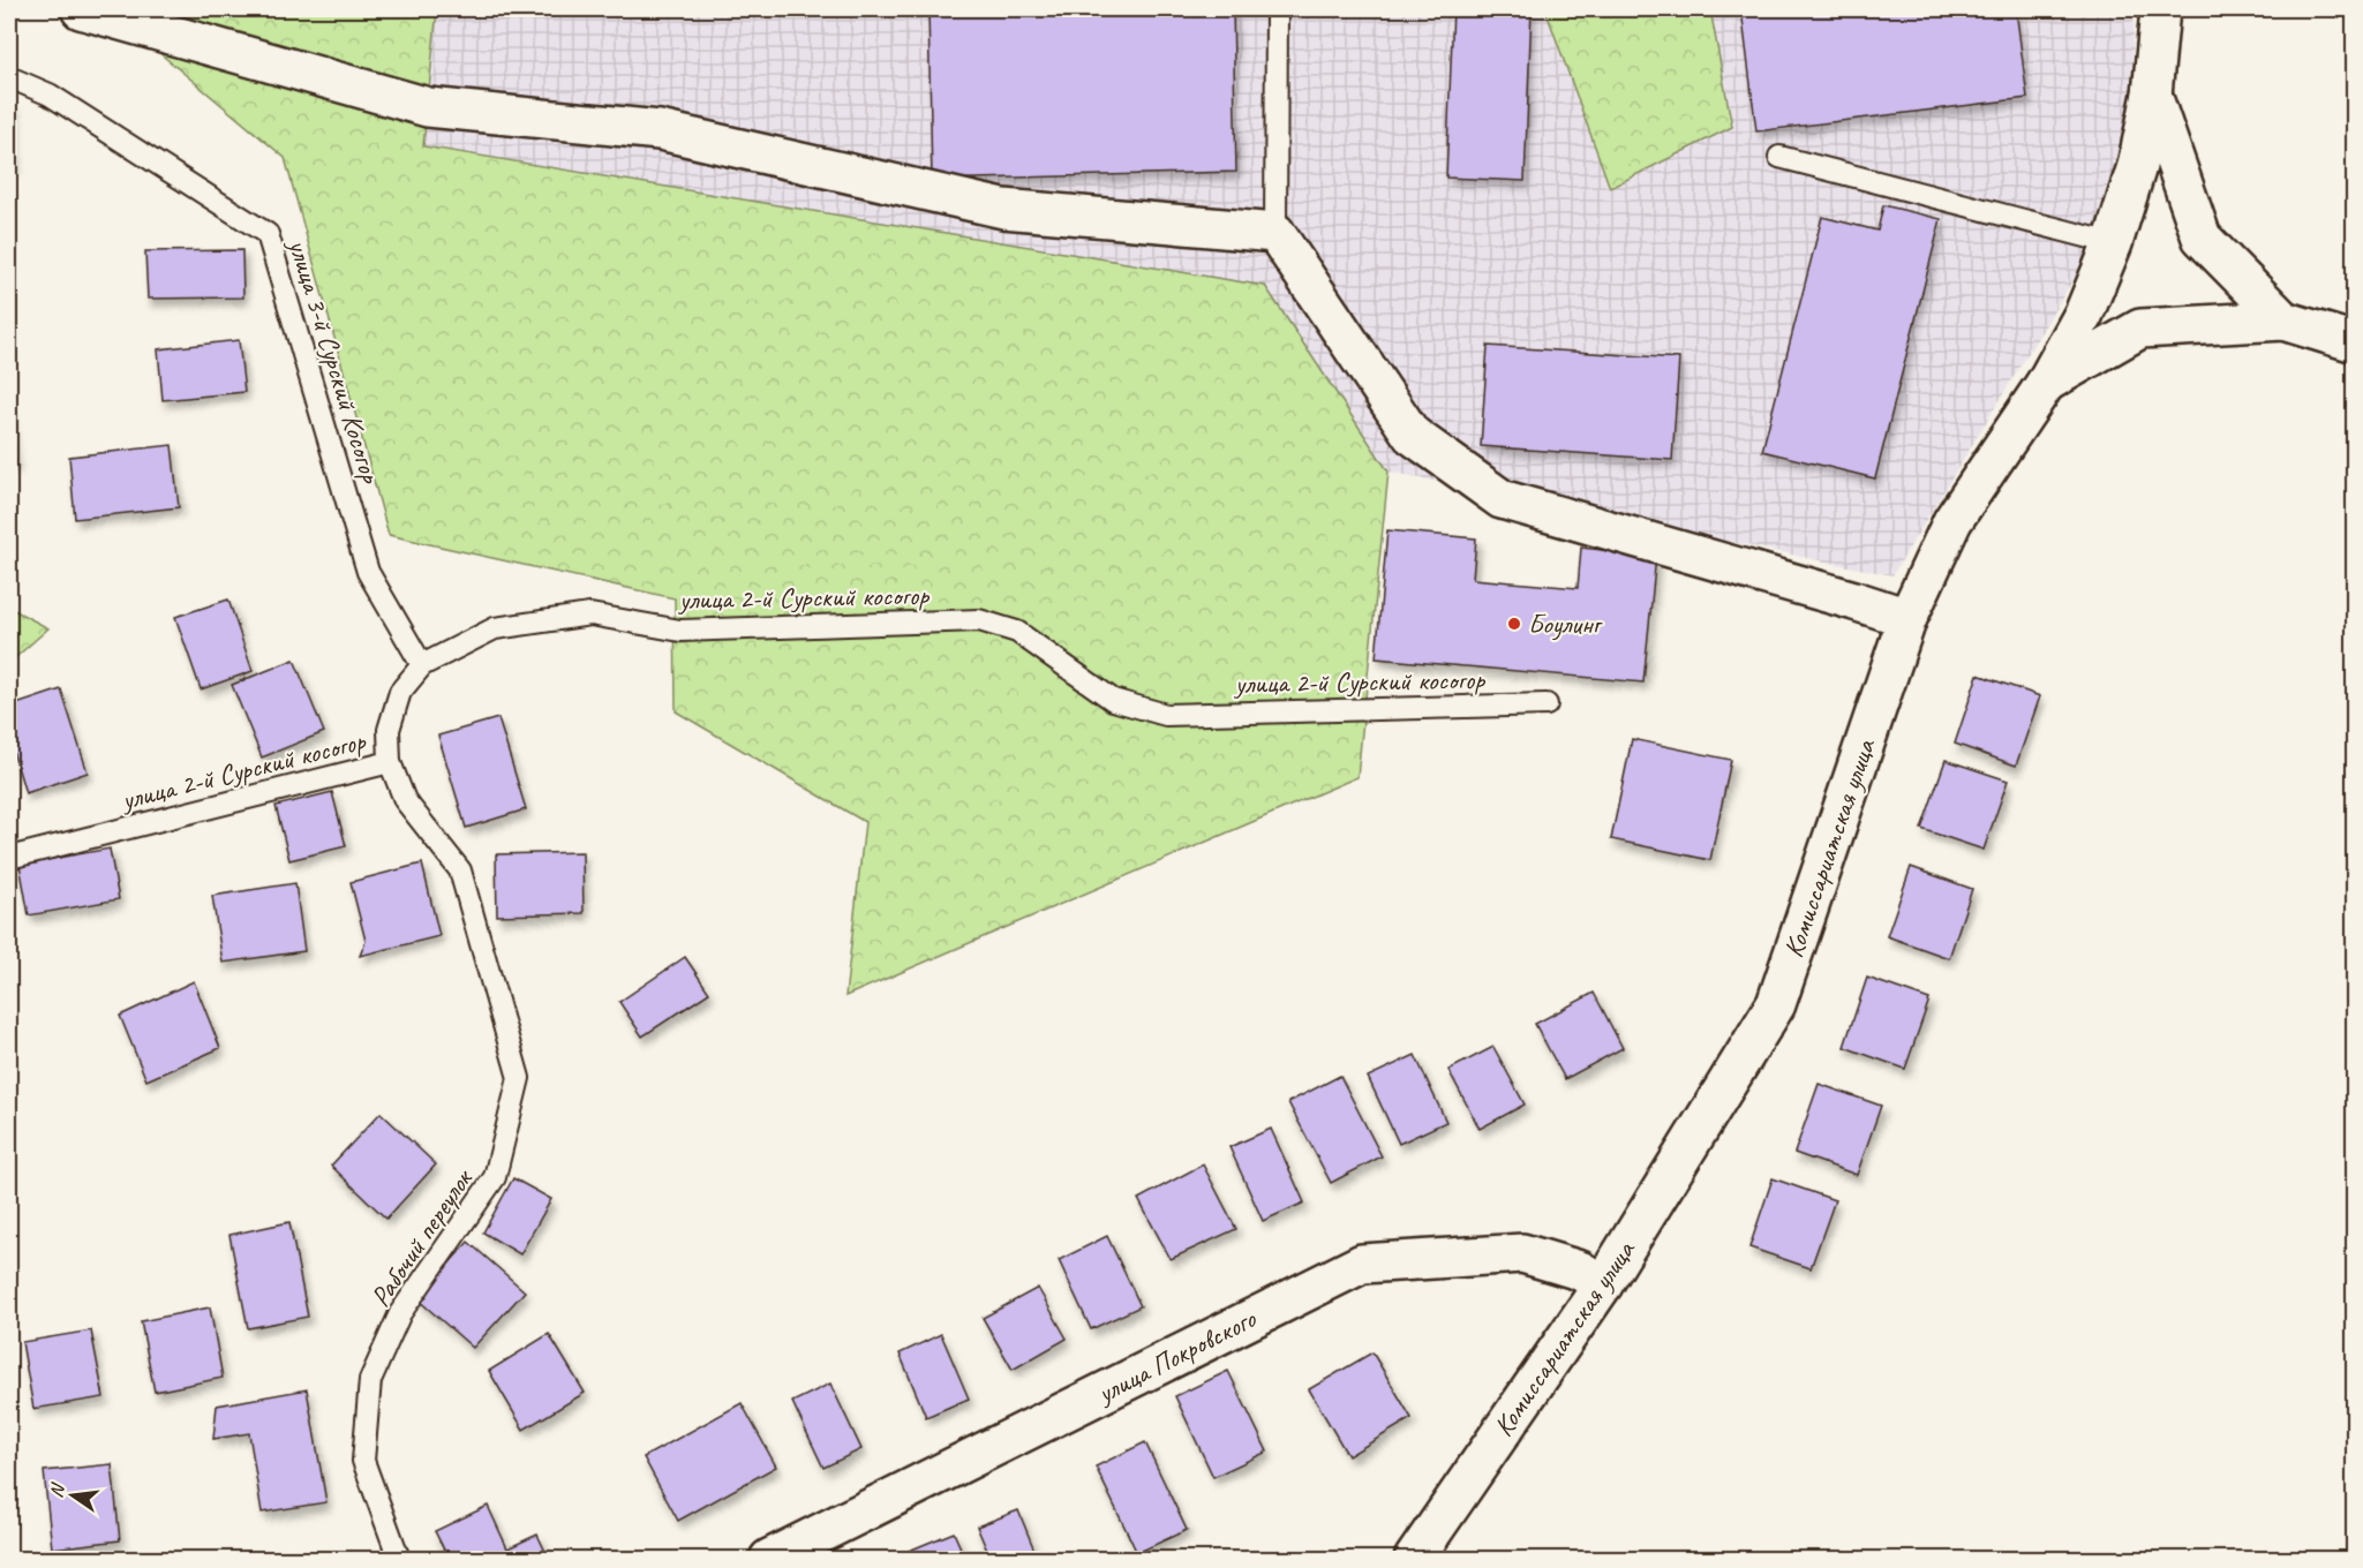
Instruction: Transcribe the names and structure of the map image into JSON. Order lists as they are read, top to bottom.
{
  "streets": {
    "street": ["Комиссариатская улица", "улица Покровского"],
    "lane": ["улица 3-й Сурский Косогор", "улица 2-й Сурский косогор", "Рабочий переулок"]
  },
  "crossings": [
    ["улица 3-й Сурский Косогор", "улица 2-й Сурский косогор"],
    ["улица 2-й Сурский косогор", "Рабочий переулок"],
    ["Комиссариатская улица", "улица Покровского"]
  ],
  "places": ["Боулинг"],
  "north": "left"
}
